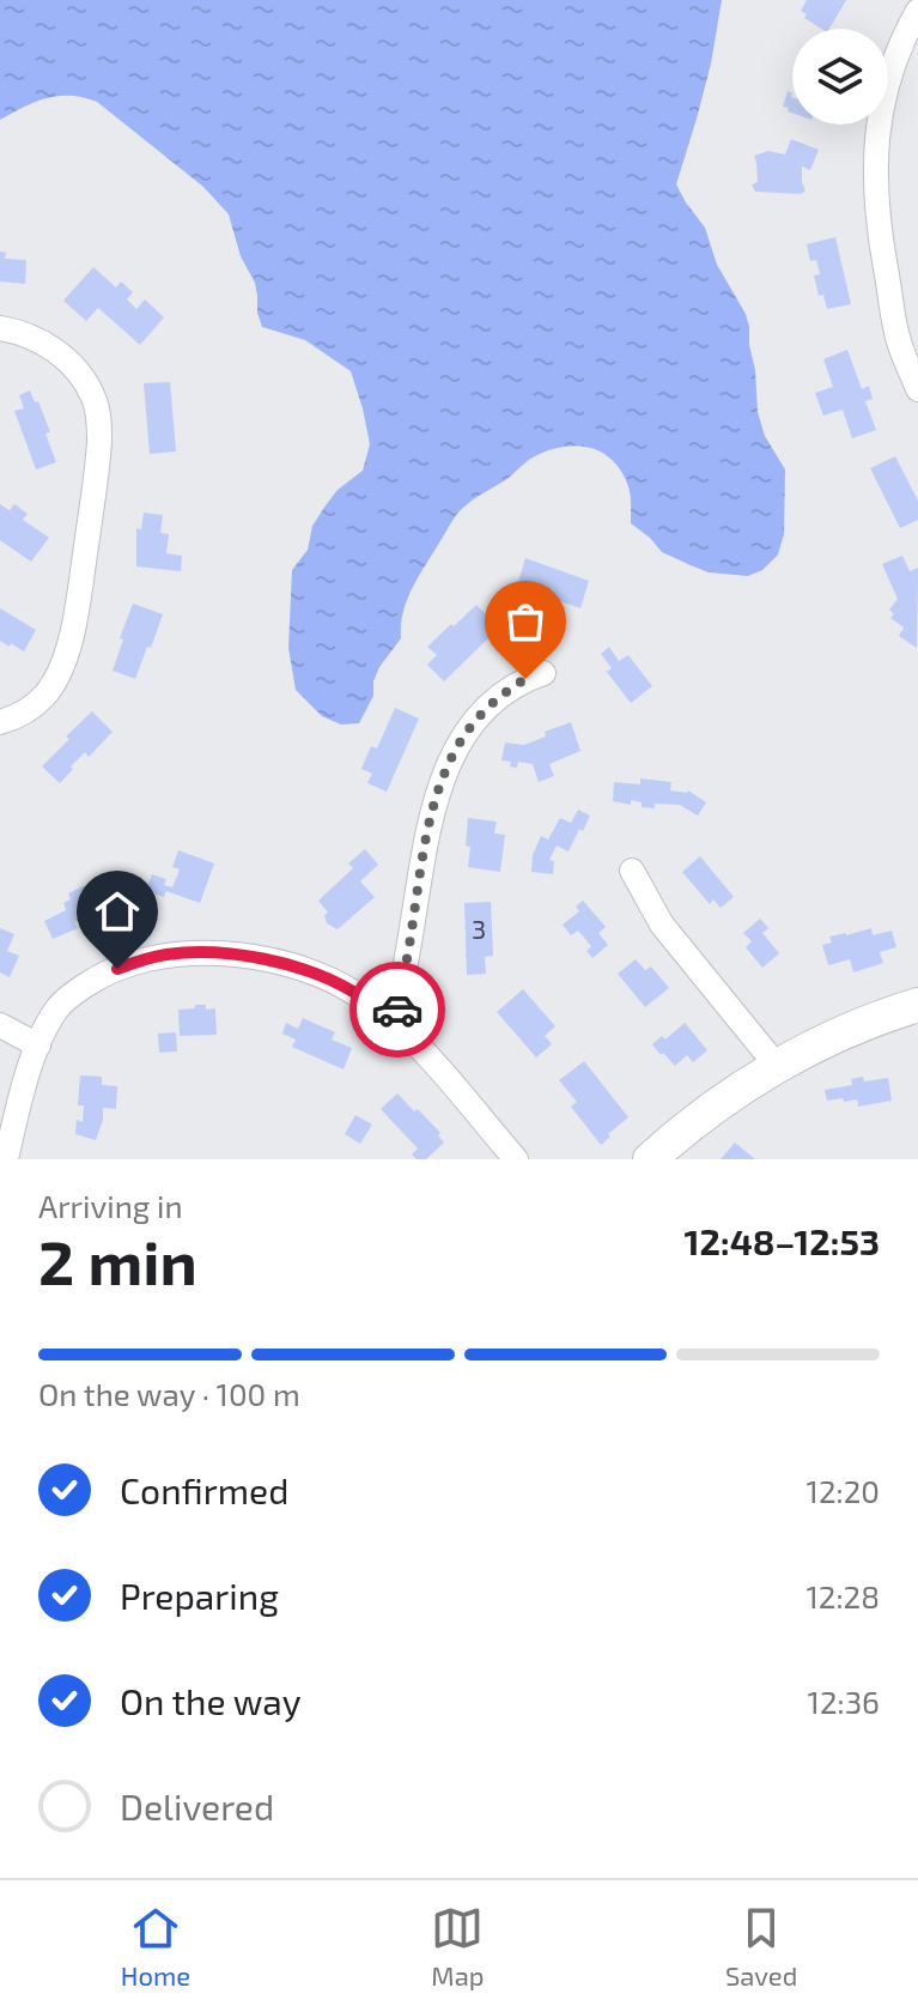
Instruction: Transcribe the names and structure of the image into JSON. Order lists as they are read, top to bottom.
{
  "house_numbers": ["3"],
  "page": {
    "heading": ["2 min", "Arriving in", "12:48–12:53"],
    "bar": "On the way · 100 m",
    "list": [
      ["Confirmed", "12:20"],
      ["Preparing", "12:28"],
      ["On the way", "12:36"],
      "Delivered"
    ],
    "tabs": ["Home", "Map", "Saved"]
  }
}
